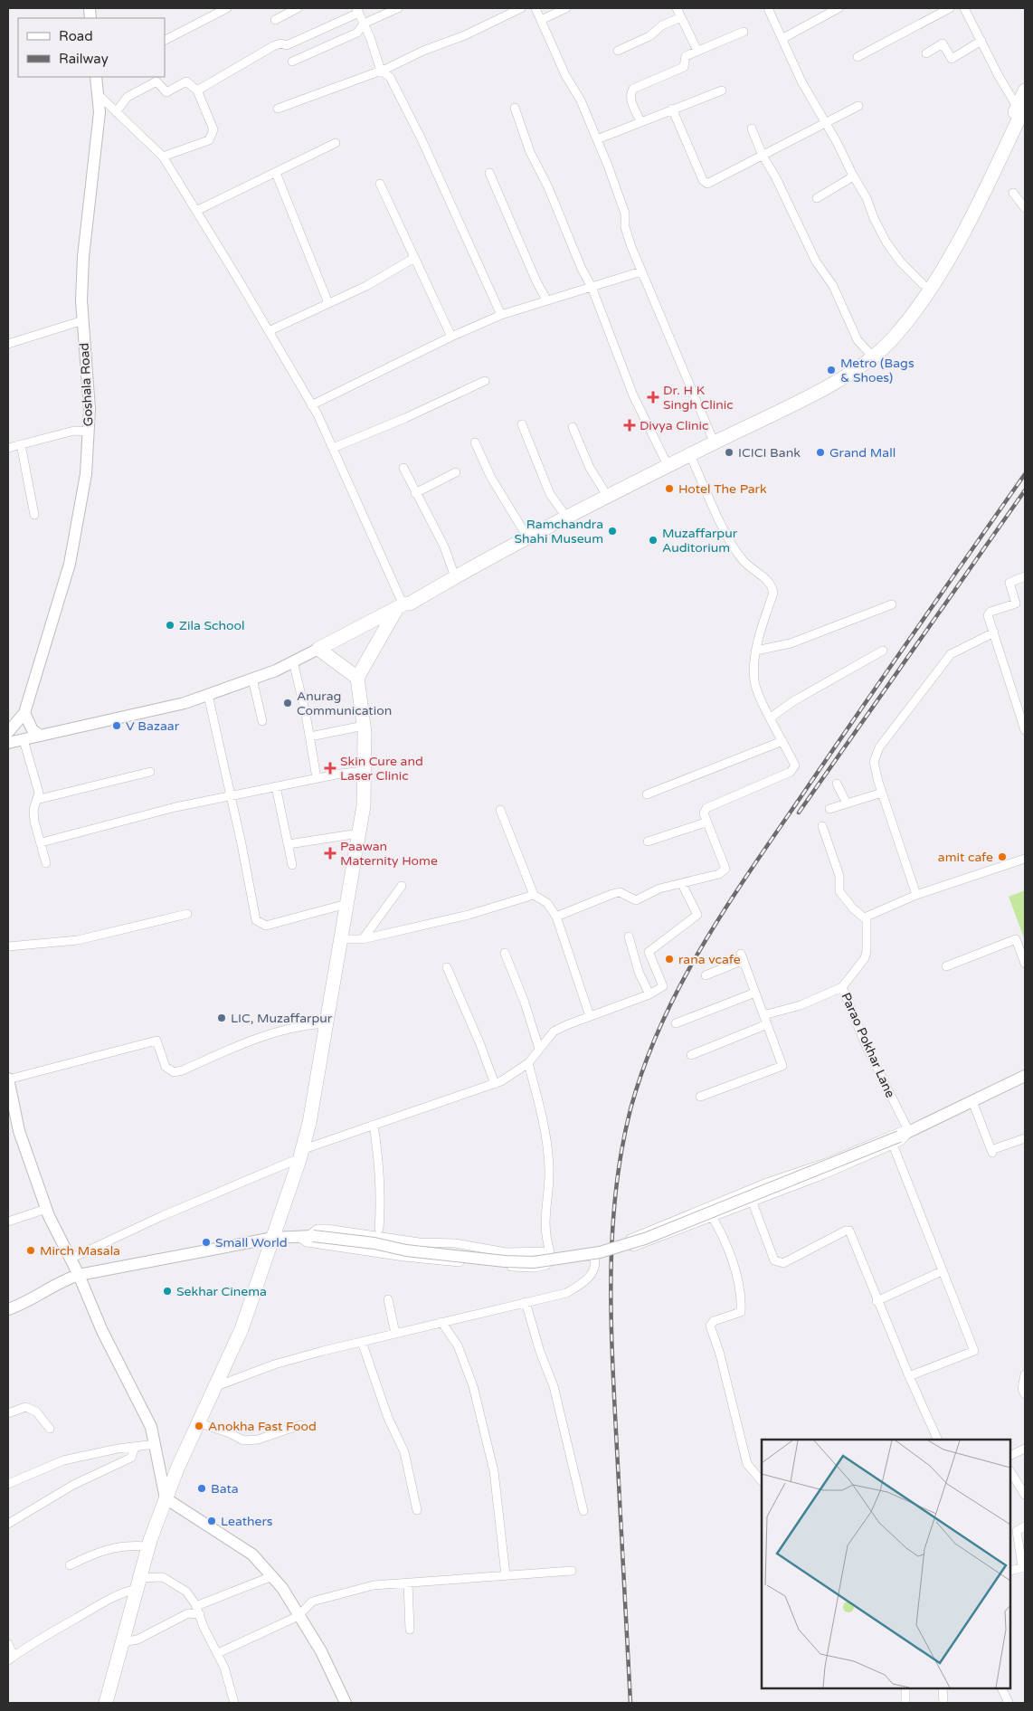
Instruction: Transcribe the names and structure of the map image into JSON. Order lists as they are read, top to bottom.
{
  "streets": {
    "main road": ["Goshala Road"],
    "street": ["Parao Pokhar Lane"]
  },
  "places": {
    "other": [
      "Metro (Bags & Shoes)",
      "ICICI Bank",
      "Grand Mall",
      "Hotel The Park",
      "Ramchandra Shahi Museum",
      "Muzaffarpur Auditorium",
      "Zila School",
      "Anurag Communication",
      "V Bazaar",
      "amit cafe",
      "rana vcafe",
      "LIC, Muzaffarpur",
      "Small World",
      "Mirch Masala",
      "Sekhar Cinema",
      "Anokha Fast Food",
      "Bata",
      "Leathers"
    ],
    "health": [
      "Dr. H K Singh Clinic",
      "Divya Clinic",
      "Skin Cure and Laser Clinic",
      "Paawan Maternity Home"
    ]
  },
  "legend": ["Road", "Railway"]
}
